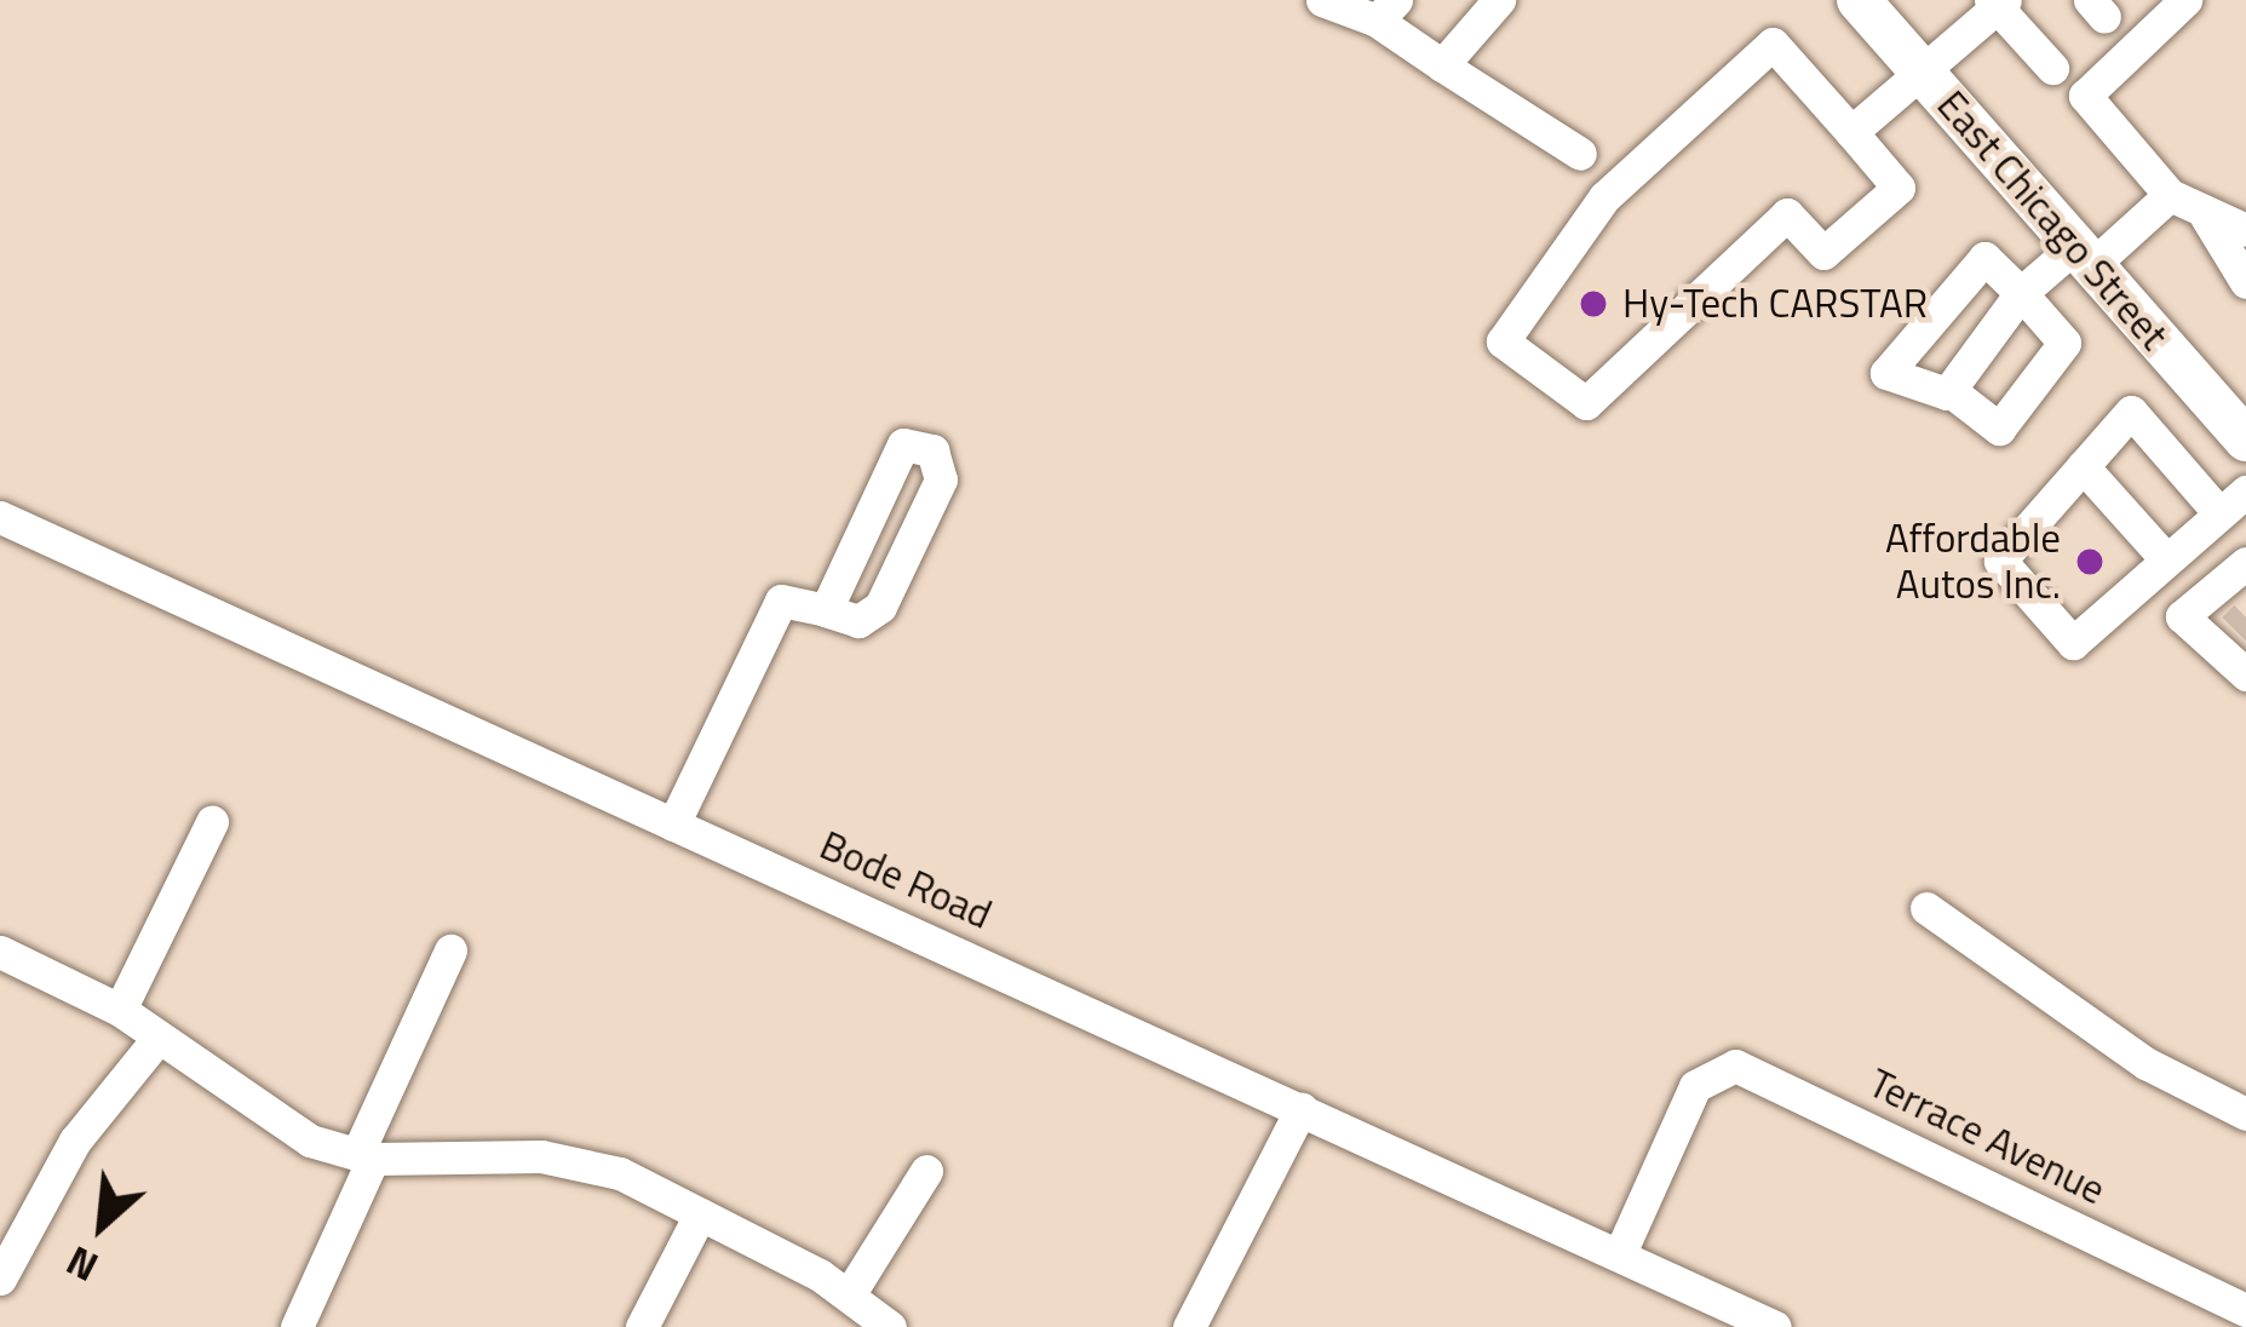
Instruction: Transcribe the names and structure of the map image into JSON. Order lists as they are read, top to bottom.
{
  "streets": {
    "main road": ["East Chicago Street"],
    "street": ["Bode Road", "Terrace Avenue"]
  },
  "crossings": [
    ["Bode Road", "Terrace Avenue"]
  ],
  "places": ["Hy-Tech CARSTAR", "Affordable Autos Inc."],
  "north": "bottom left"
}
